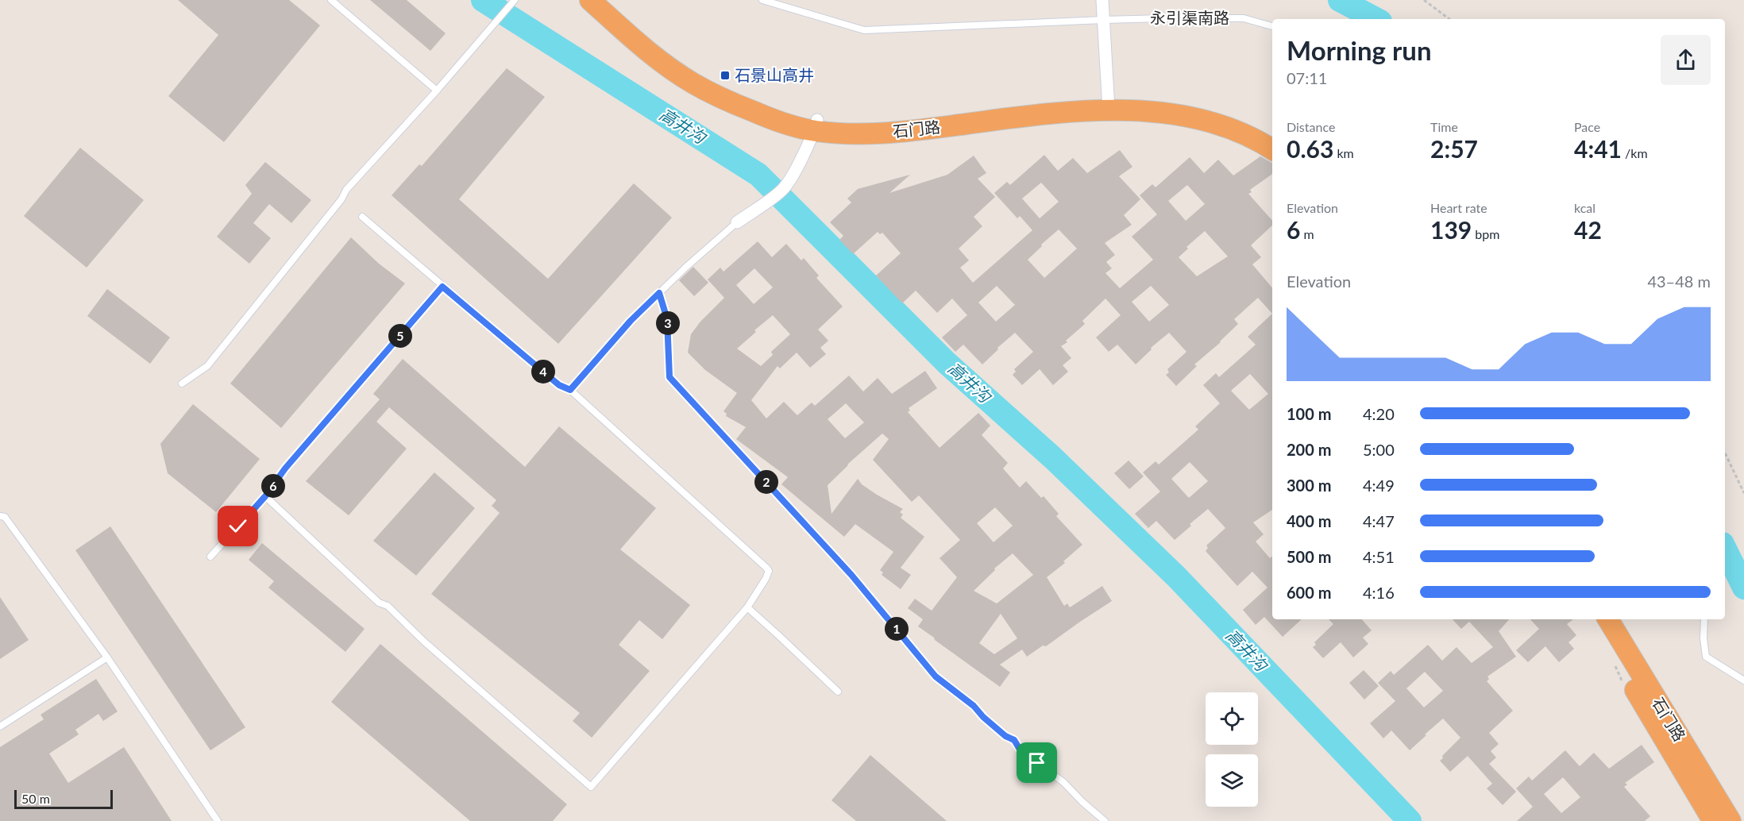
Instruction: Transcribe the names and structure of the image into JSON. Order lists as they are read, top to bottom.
{
  "streets": {
    "highway": ["石门路"],
    "lane": ["永引渠南路"]
  },
  "water": ["高井沟"],
  "places": {
    "transit": ["石景山高井"]
  },
  "scale_bar": "50 m",
  "page": {
    "heading": ["Morning run", "07:11"],
    "stats": [
      ["Distance", "0.63 km"],
      ["Time", "2:57"],
      ["Pace", "4:41 /km"],
      ["Elevation", "6 m"],
      ["Heart rate", "139 bpm"],
      ["kcal", "42"]
    ],
    "chart": ["Elevation", "43–48 m"],
    "pins": [
      "3",
      "5",
      "4",
      "2",
      "6",
      "1"
    ],
    "list": [
      {
        "name": "100 m",
        "note": "4:20"
      },
      {
        "name": "200 m",
        "note": "5:00"
      },
      {
        "name": "300 m",
        "note": "4:49"
      },
      {
        "name": "400 m",
        "note": "4:47"
      },
      {
        "name": "500 m",
        "note": "4:51"
      },
      {
        "name": "600 m",
        "note": "4:16"
      }
    ],
    "scale": "50 m"
  }
}
